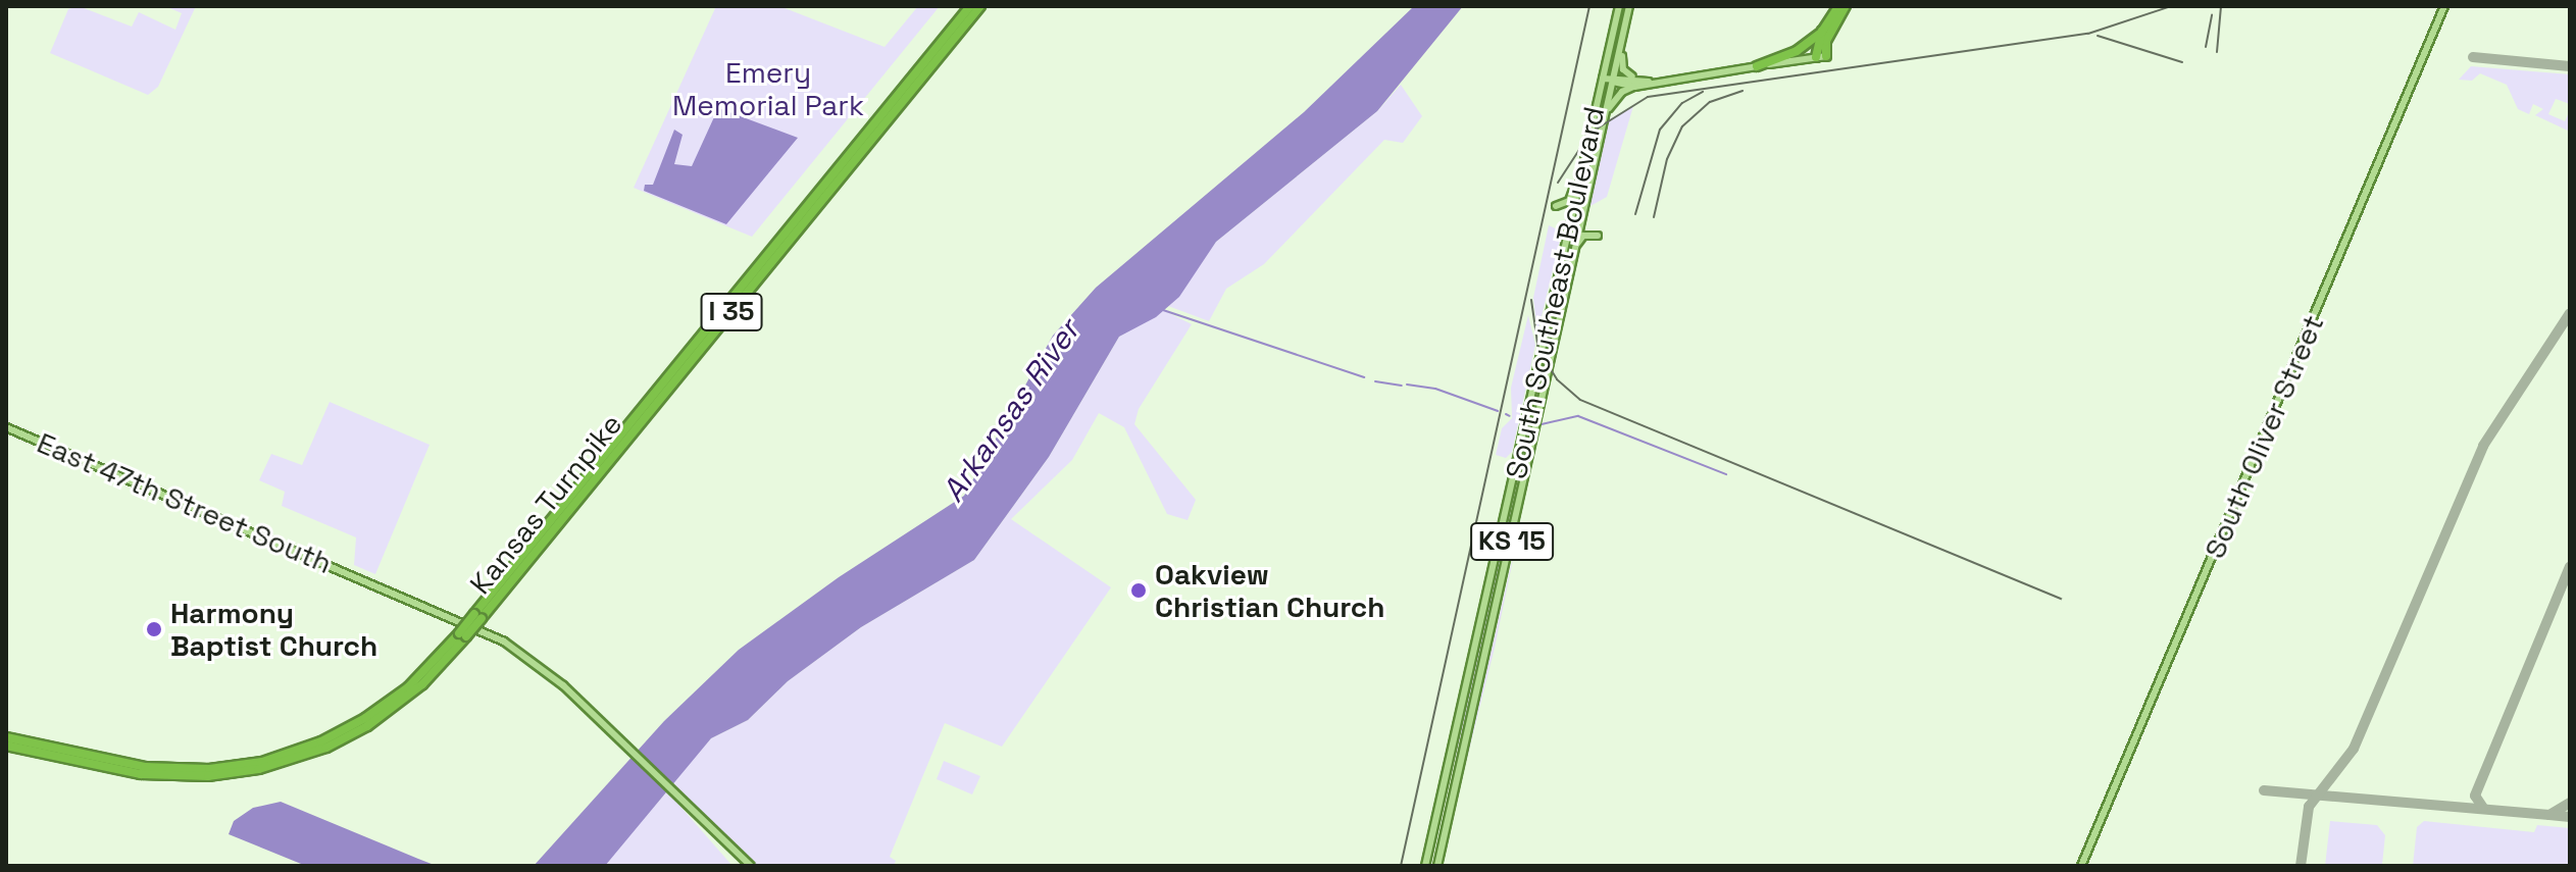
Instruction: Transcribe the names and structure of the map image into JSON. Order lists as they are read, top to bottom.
{
  "streets": {
    "highway": ["I 35", "Kansas Turnpike"],
    "main road": [
      "South Southeast Boulevard",
      "South Oliver Street",
      "East 47th Street South",
      "KS 15"
    ]
  },
  "water": ["Arkansas River"],
  "parks": ["Emery Memorial Park"],
  "places": ["Oakview Christian Church", "Harmony Baptist Church"]
}
